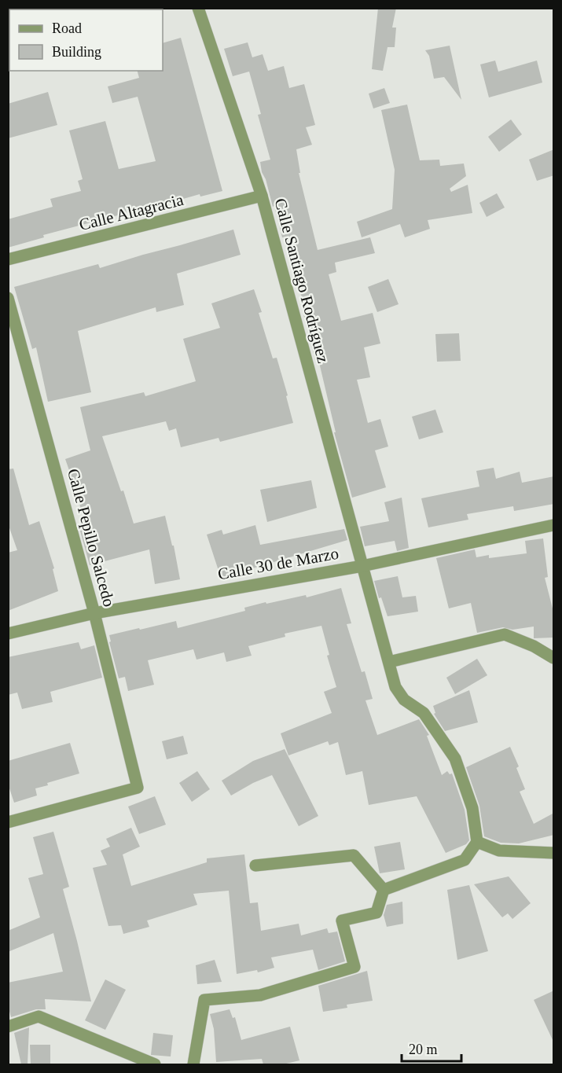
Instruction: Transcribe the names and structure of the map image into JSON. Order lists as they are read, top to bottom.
{
  "streets": {
    "street": [
      "Calle Altagracia",
      "Calle Santiago Rodríguez",
      "Calle Pepillo Salcedo",
      "Calle 30 de Marzo"
    ]
  },
  "crossings": [
    ["Calle Altagracia", "Calle Santiago Rodríguez"],
    ["Calle Santiago Rodríguez", "Calle 30 de Marzo"],
    ["Calle Pepillo Salcedo", "Calle 30 de Marzo"]
  ],
  "legend": ["Road", "Building"],
  "scale_bar": "20 m"
}
